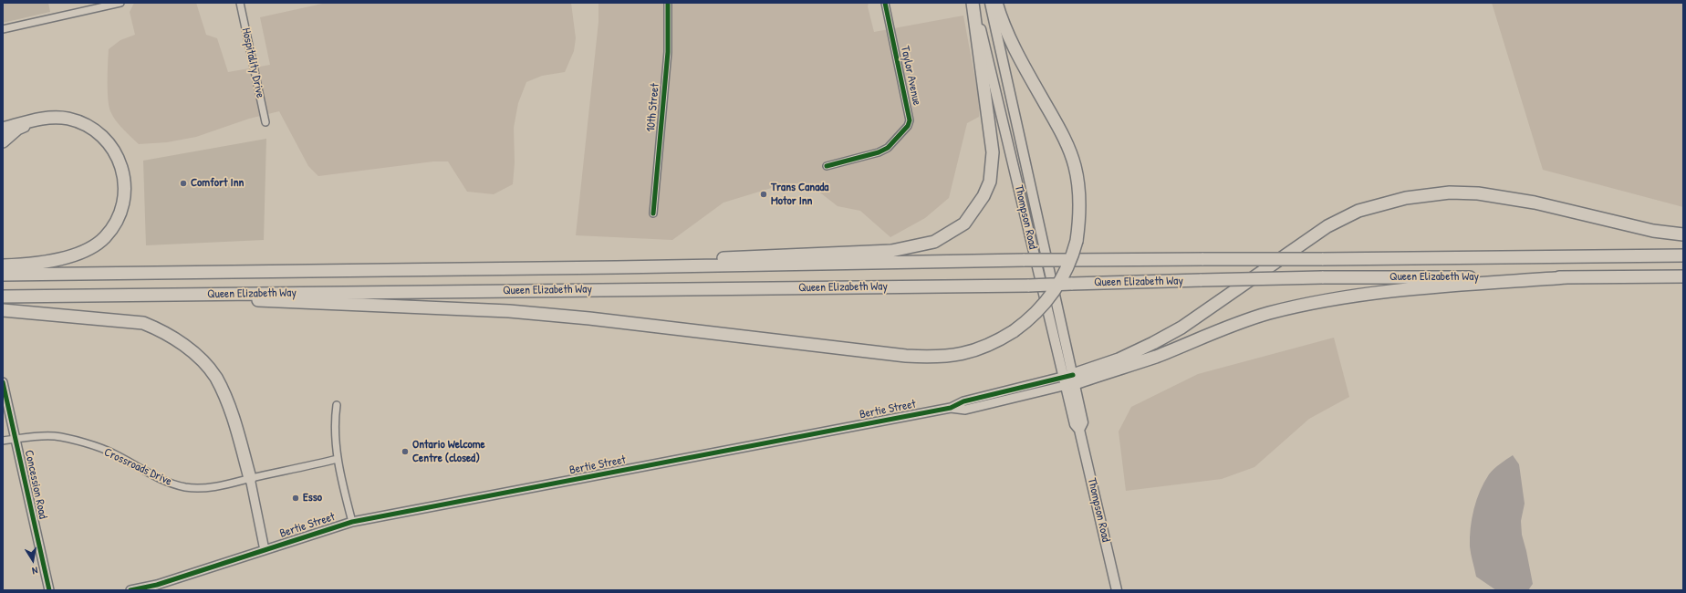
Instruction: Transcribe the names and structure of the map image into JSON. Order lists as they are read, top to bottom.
{
  "streets": {
    "highway": ["Queen Elizabeth Way"],
    "main road": ["Thompson Road"],
    "street": [
      "Hospitality Drive",
      "Taylor Avenue",
      "10th Street",
      "Bertie Street",
      "Crossroads Drive",
      "Concession Road"
    ]
  },
  "crossings": [
    ["Thompson Road", "Bertie Street"],
    ["Crossroads Drive", "Concession Road"]
  ],
  "places": [
    "Comfort Inn",
    "Trans Canada Motor Inn",
    "Ontario Welcome Centre (closed)",
    "Esso"
  ],
  "north": "bottom"
}
